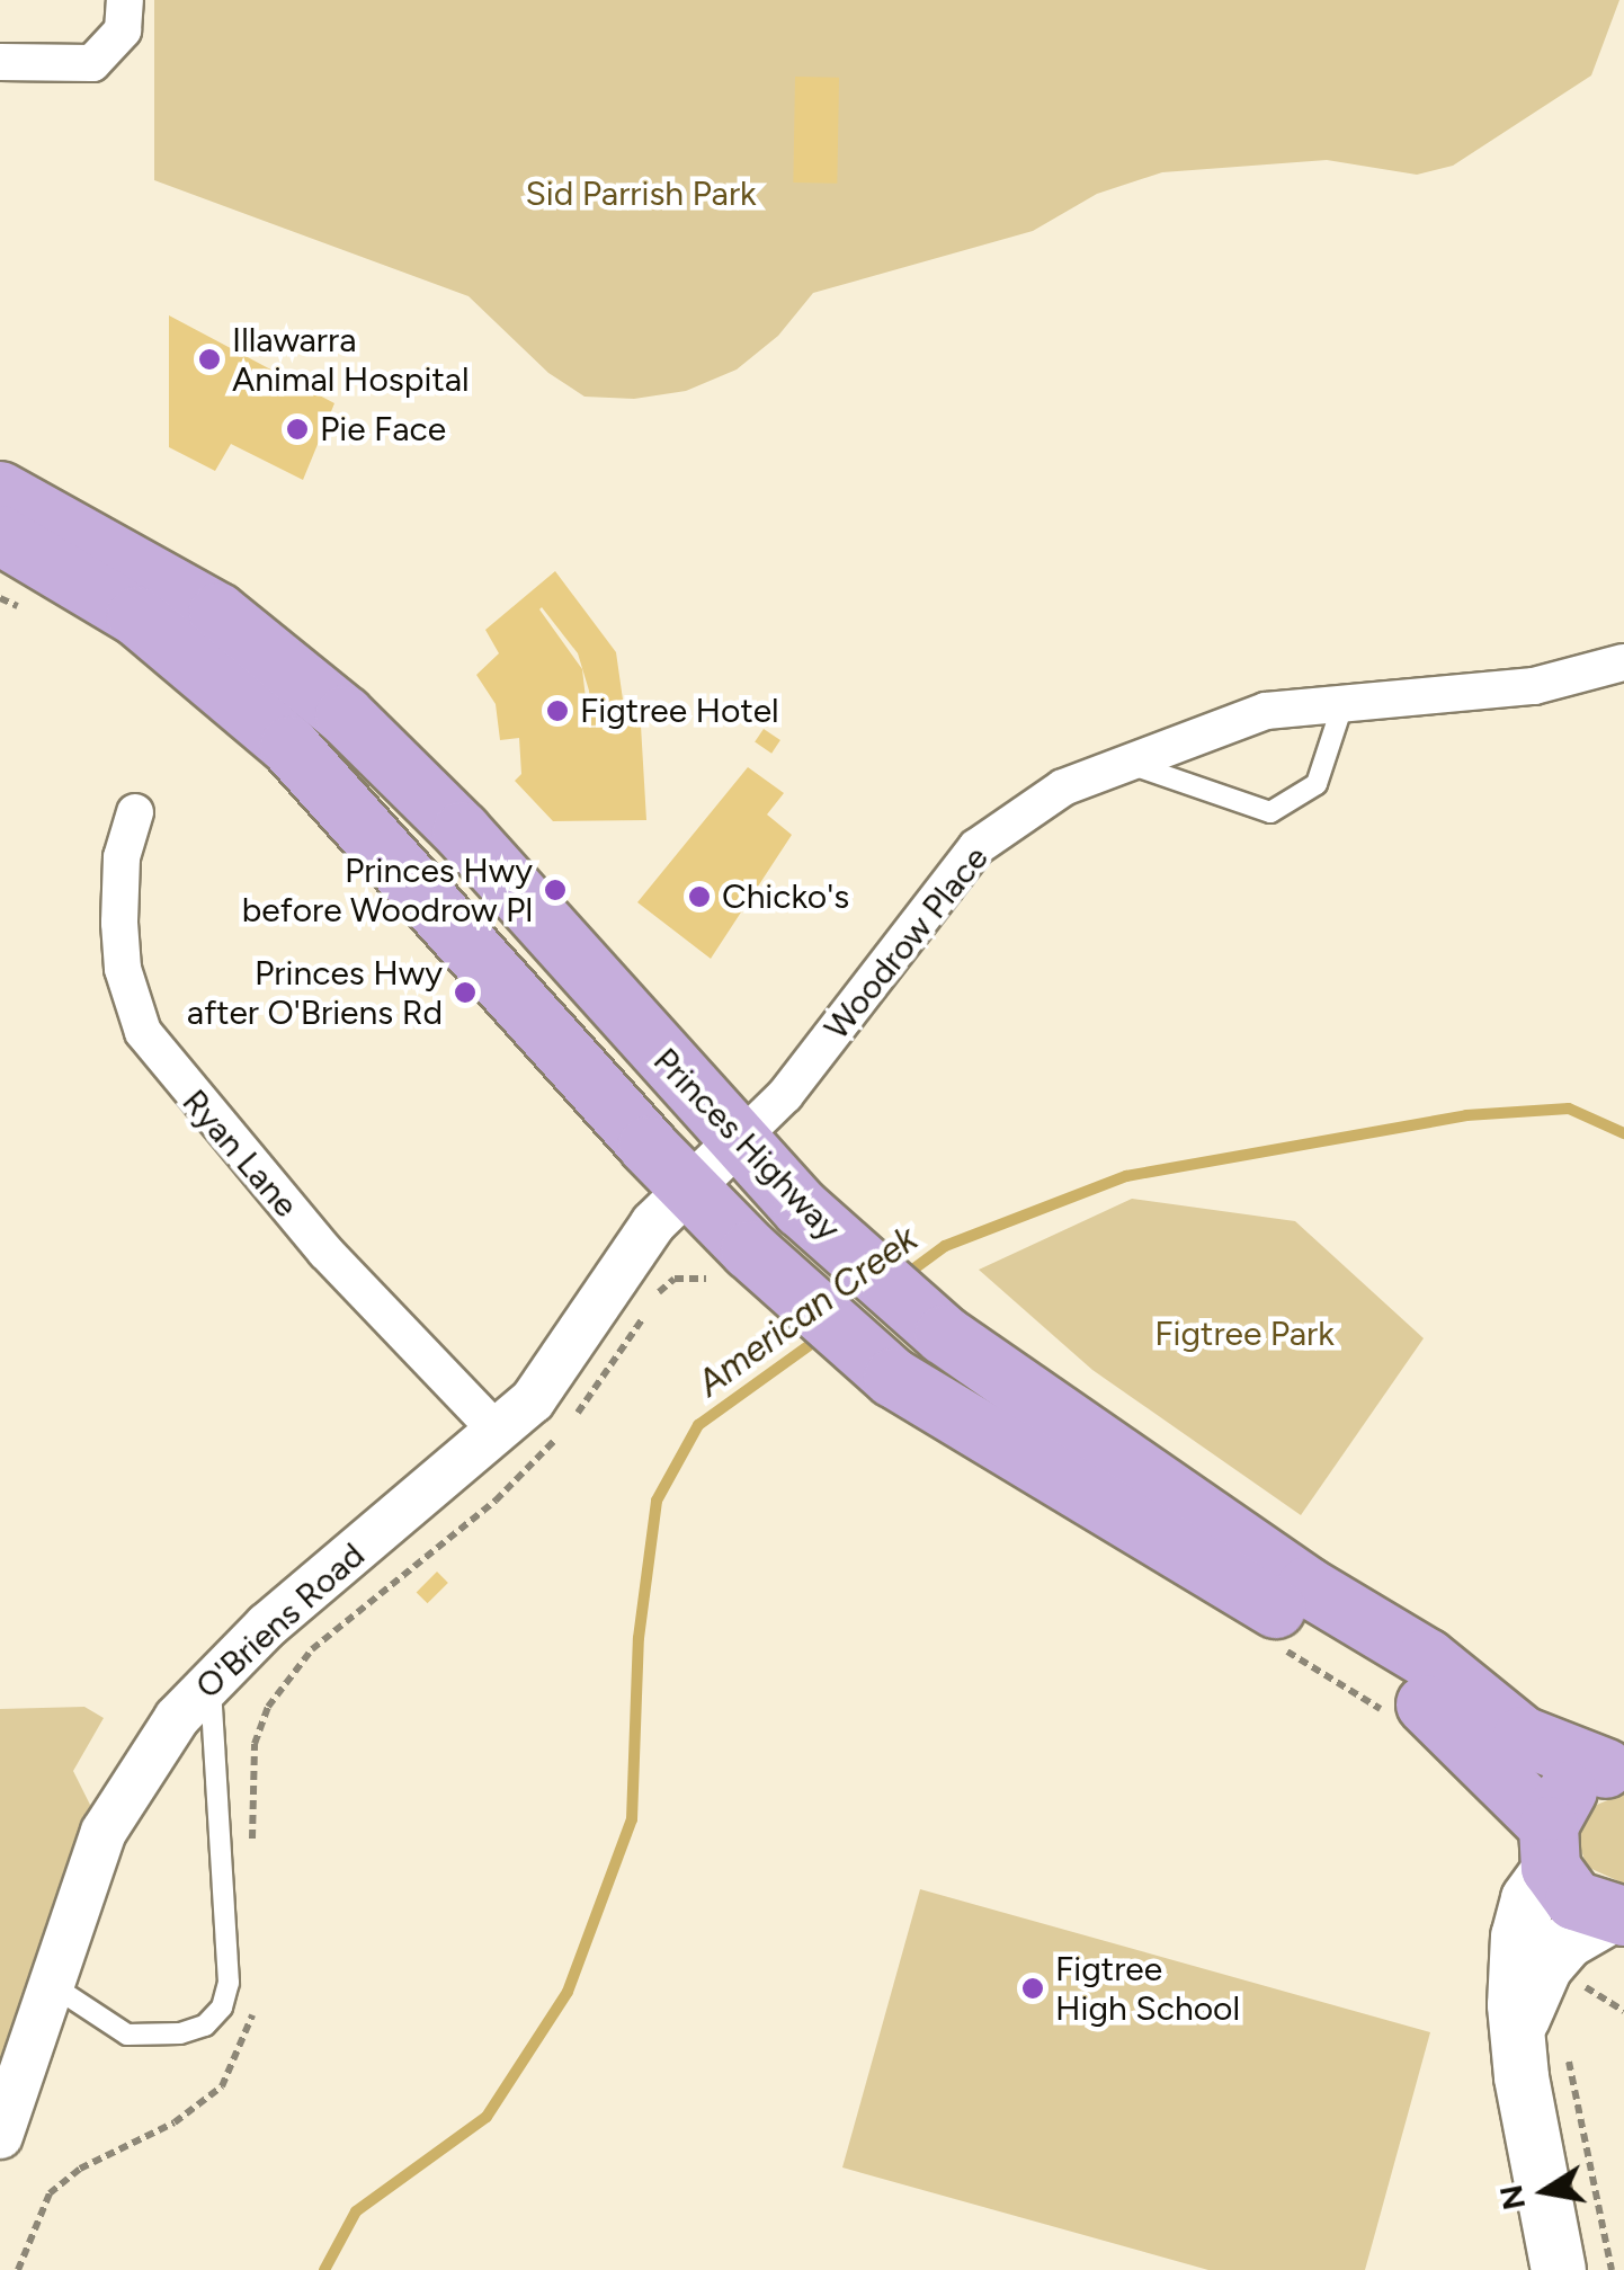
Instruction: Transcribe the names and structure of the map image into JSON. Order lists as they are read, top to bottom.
{
  "streets": {
    "main road": ["Princes Highway"],
    "street": ["Woodrow Place", "Ryan Lane", "O'Briens Road"]
  },
  "crossings": [
    ["Woodrow Place", "Princes Highway"],
    ["Woodrow Place", "O'Briens Road"],
    ["Princes Highway", "O'Briens Road"],
    ["Ryan Lane", "O'Briens Road"]
  ],
  "water": ["American Creek"],
  "parks": ["Sid Parrish Park", "Figtree Park"],
  "places": [
    "Illawarra Animal Hospital",
    "Pie Face",
    "Figtree Hotel",
    "Princes Hwy before Woodrow Pl",
    "Chicko's",
    "Princes Hwy after O'Briens Rd",
    "Figtree High School"
  ],
  "north": "left"
}
